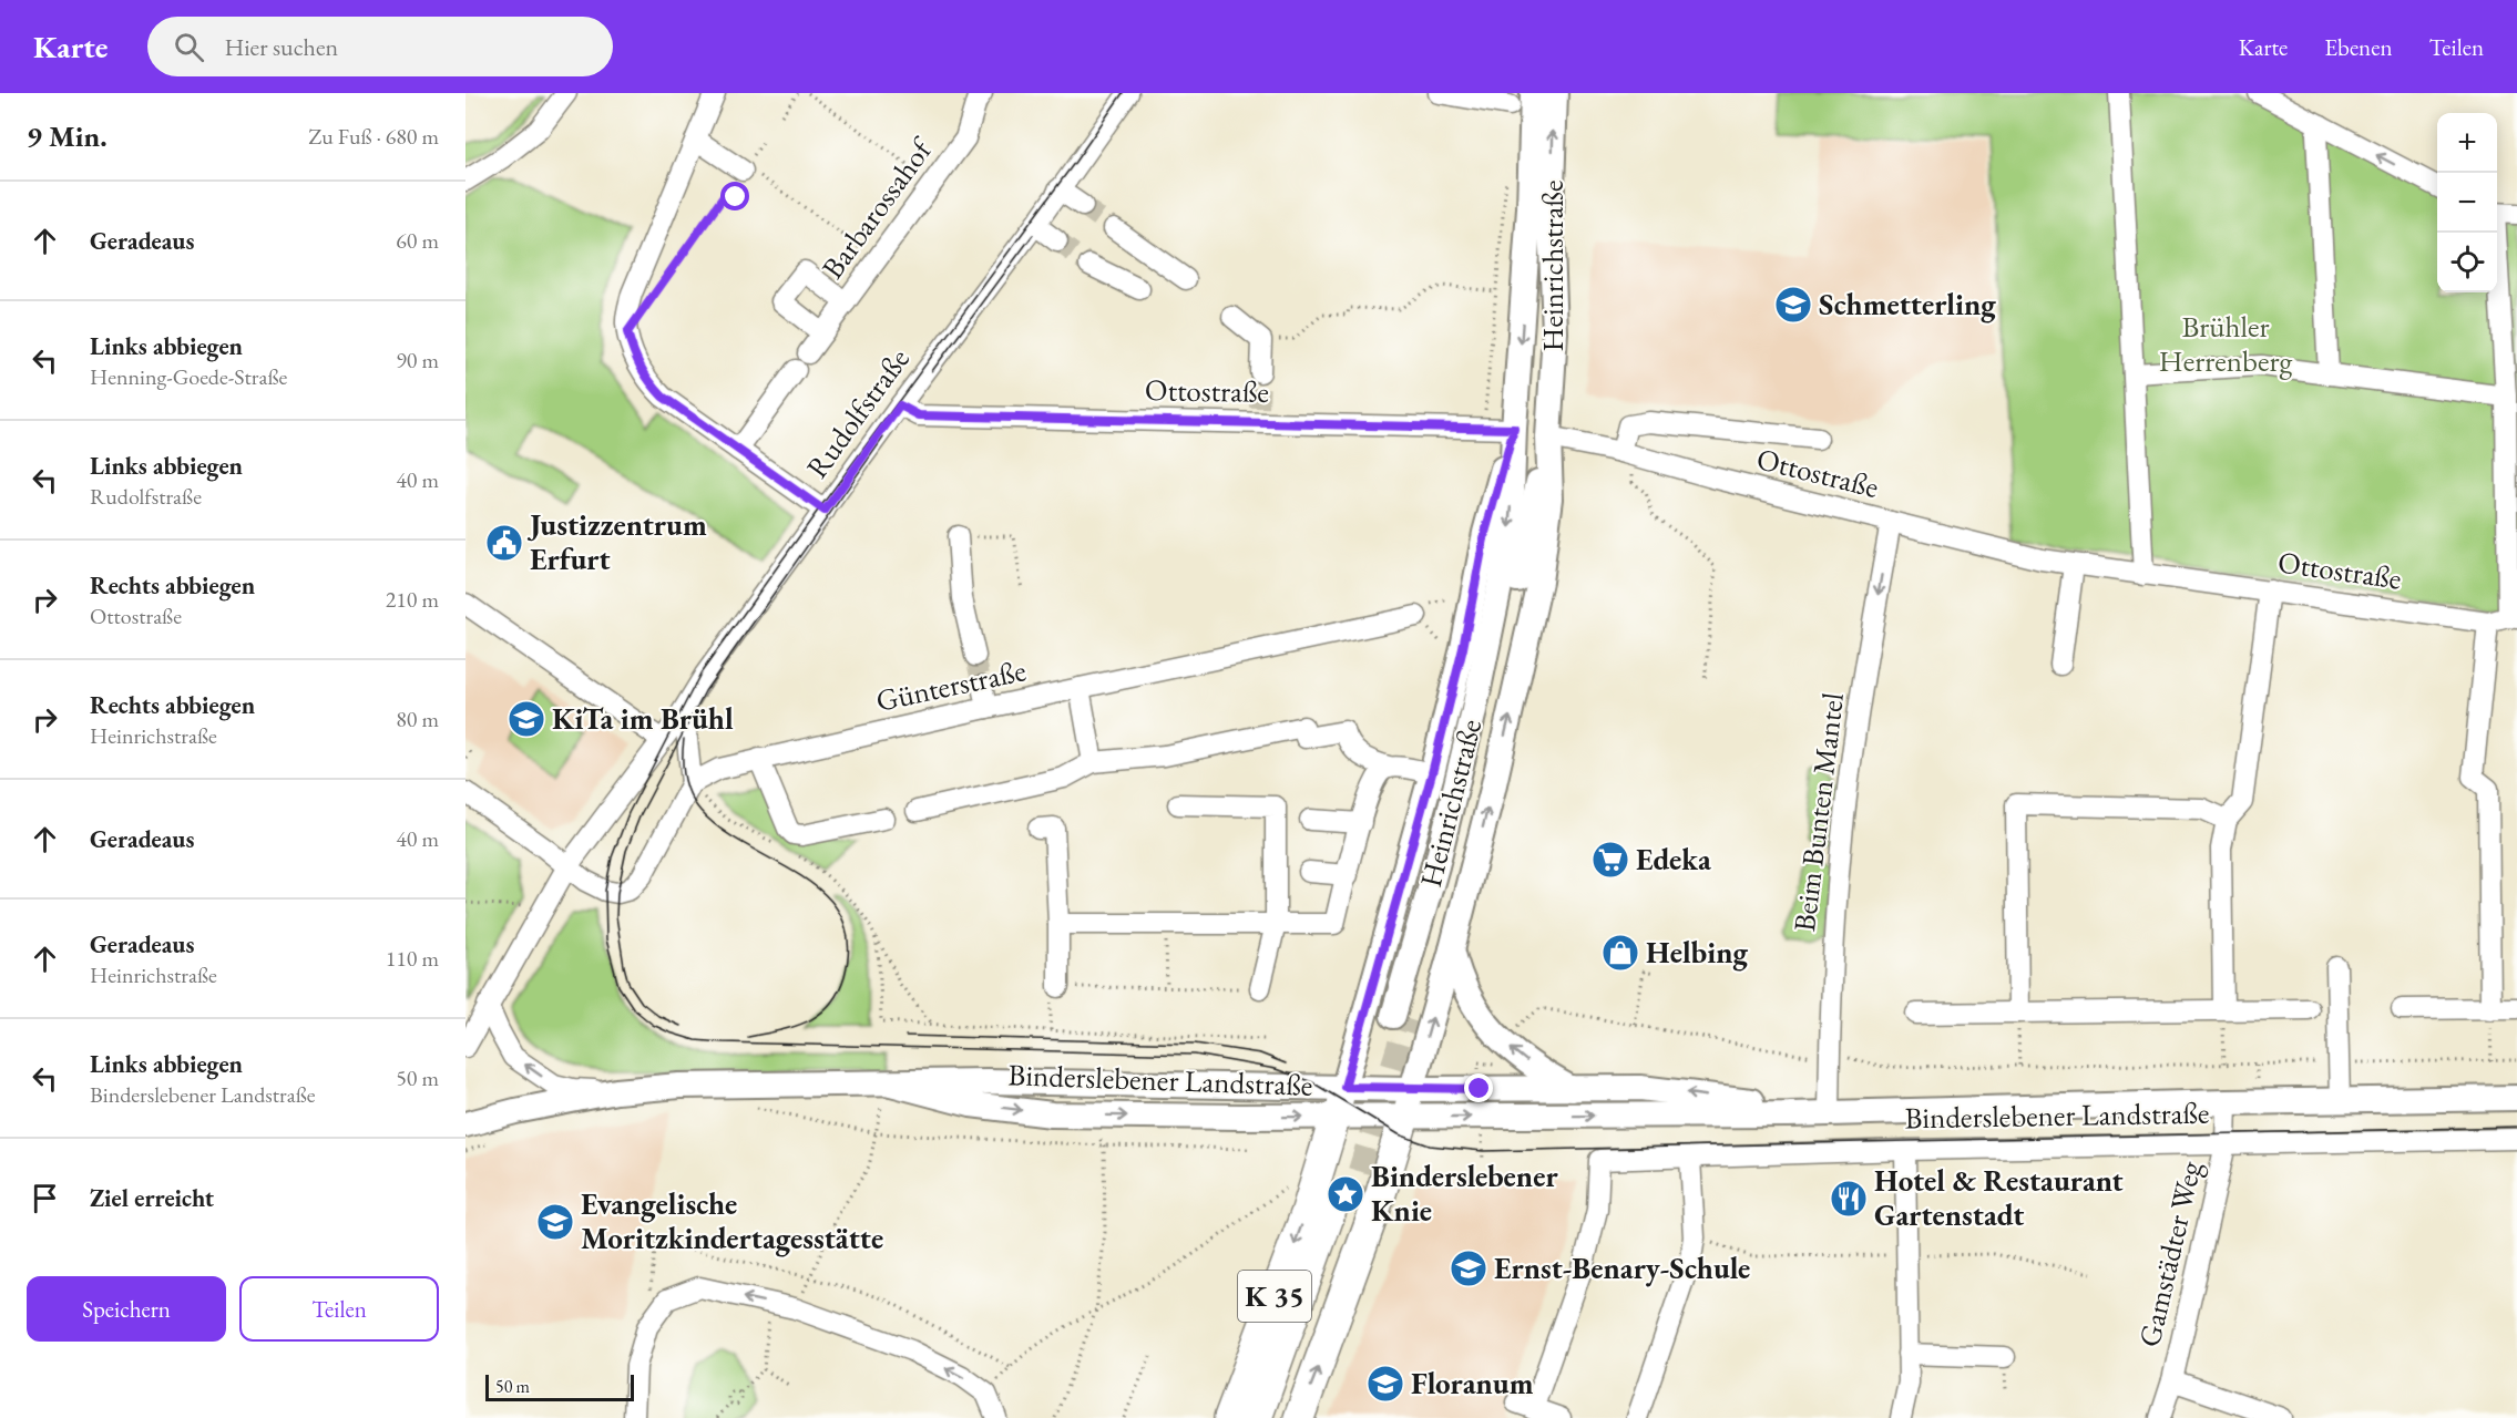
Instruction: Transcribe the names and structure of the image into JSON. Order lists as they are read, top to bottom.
{
  "streets": {
    "highway": ["K 35"],
    "main road": ["Heinrichstraße", "Binderslebener Landstraße"],
    "street": [
      "Barbarossahof",
      "Ottostraße",
      "Rudolfstraße",
      "Günterstraße",
      "Beim Bunten Mantel",
      "Gamstädter Weg"
    ]
  },
  "crossings": [
    ["Heinrichstraße", "Ottostraße"],
    ["Heinrichstraße", "Binderslebener Landstraße"],
    ["Heinrichstraße", "K 35"],
    ["Ottostraße", "Rudolfstraße"],
    ["Ottostraße", "Beim Bunten Mantel"],
    ["Beim Bunten Mantel", "Binderslebener Landstraße"],
    ["Binderslebener Landstraße", "Gamstädter Weg"],
    ["Binderslebener Landstraße", "K 35"]
  ],
  "one_way": ["Beim Bunten Mantel"],
  "parks": ["Brühler Herrenberg"],
  "places": {
    "school or university": [
      "Schmetterling",
      "KiTa im Brühl",
      "Evangelische Moritzkindertagesstätte",
      "Ernst-Benary-Schule",
      "Floranum"
    ],
    "public building": ["Justizzentrum Erfurt"],
    "supermarket": ["Edeka"],
    "shop": ["Helbing"],
    "place": ["Binderslebener Knie"],
    "restaurant": ["Hotel & Restaurant Gartenstadt"]
  },
  "scale_bar": "50 m",
  "page": {
    "header": "Karte",
    "search": "Hier suchen",
    "nav": ["Karte", "Ebenen", "Teilen"],
    "heading": ["9 Min.", "Zu Fuß · 680 m"],
    "map_buttons": ["+", "−"],
    "list": [
      ["Geradeaus", "60 m"],
      ["Links abbiegen", "Henning-Goede-Straße", "90 m"],
      ["Links abbiegen", "Rudolfstraße", "40 m"],
      ["Rechts abbiegen", "Ottostraße", "210 m"],
      ["Rechts abbiegen", "Heinrichstraße", "80 m"],
      ["Geradeaus", "40 m"],
      ["Geradeaus", "Heinrichstraße", "110 m"],
      ["Links abbiegen", "Binderslebener Landstraße", "50 m"],
      "Ziel erreicht"
    ],
    "buttons": ["Speichern", "Teilen"],
    "scale": "50 m"
  }
}
